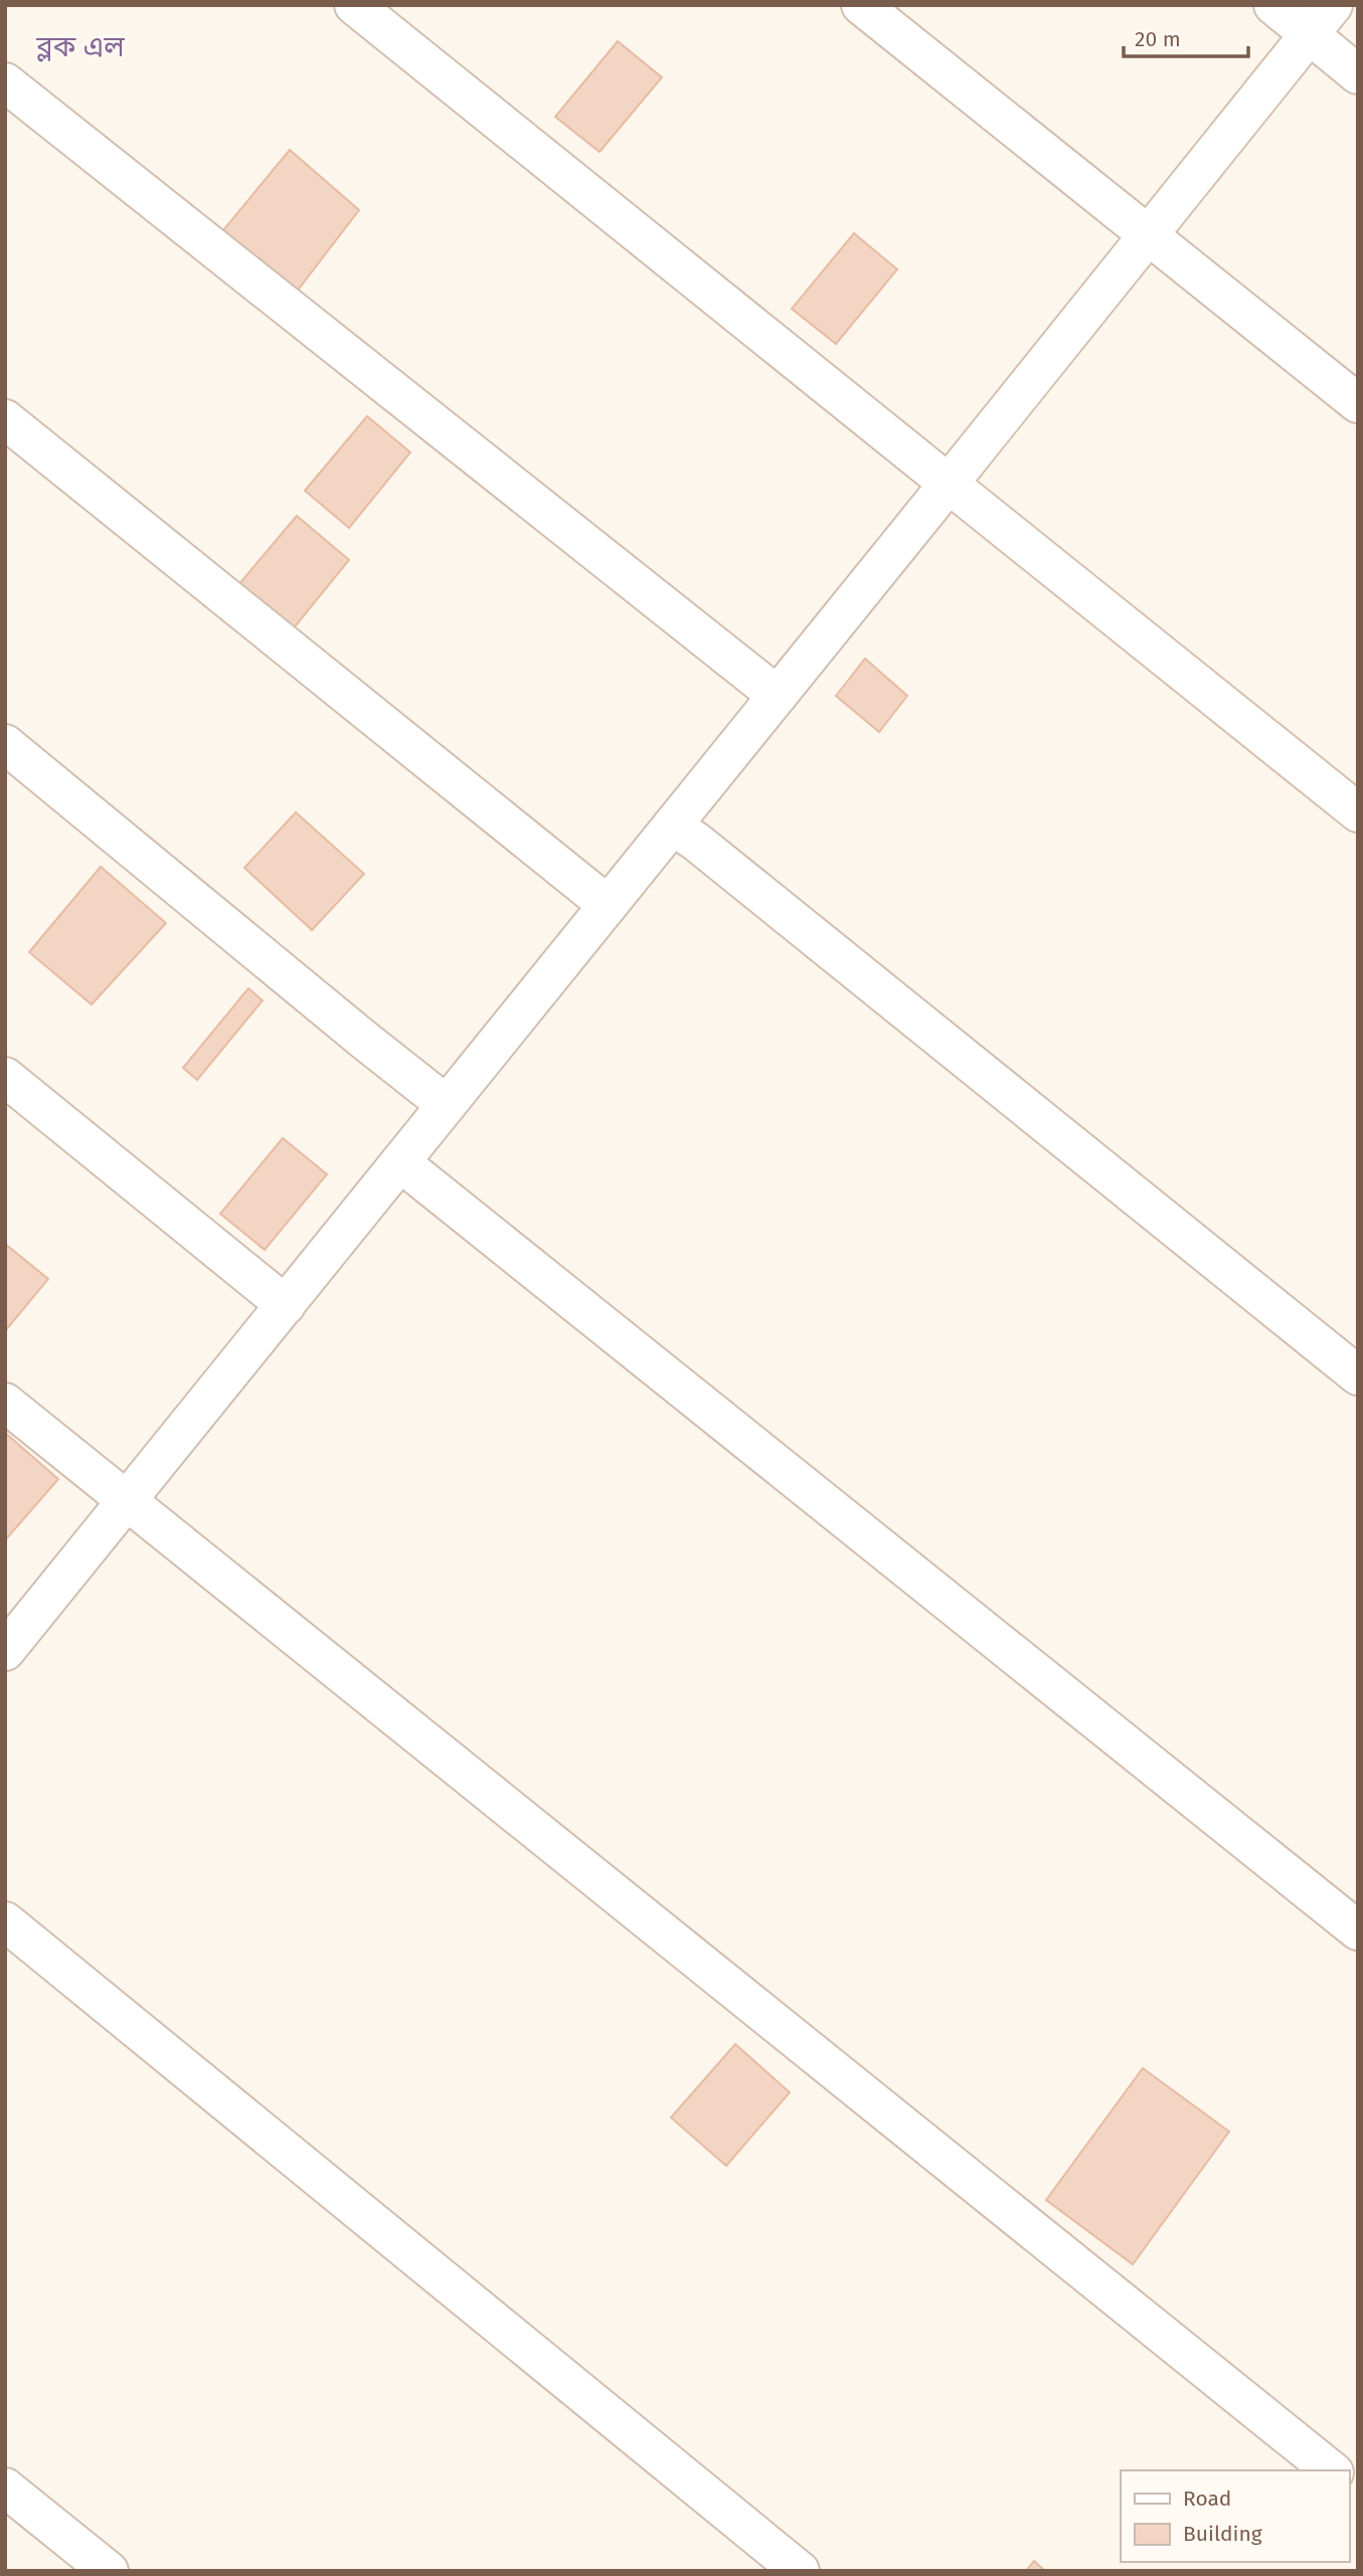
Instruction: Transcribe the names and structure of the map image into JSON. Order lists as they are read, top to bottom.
{
  "districts": ["ব্লক এল"],
  "legend": ["Road", "Building"],
  "scale_bar": "20 m"
}
